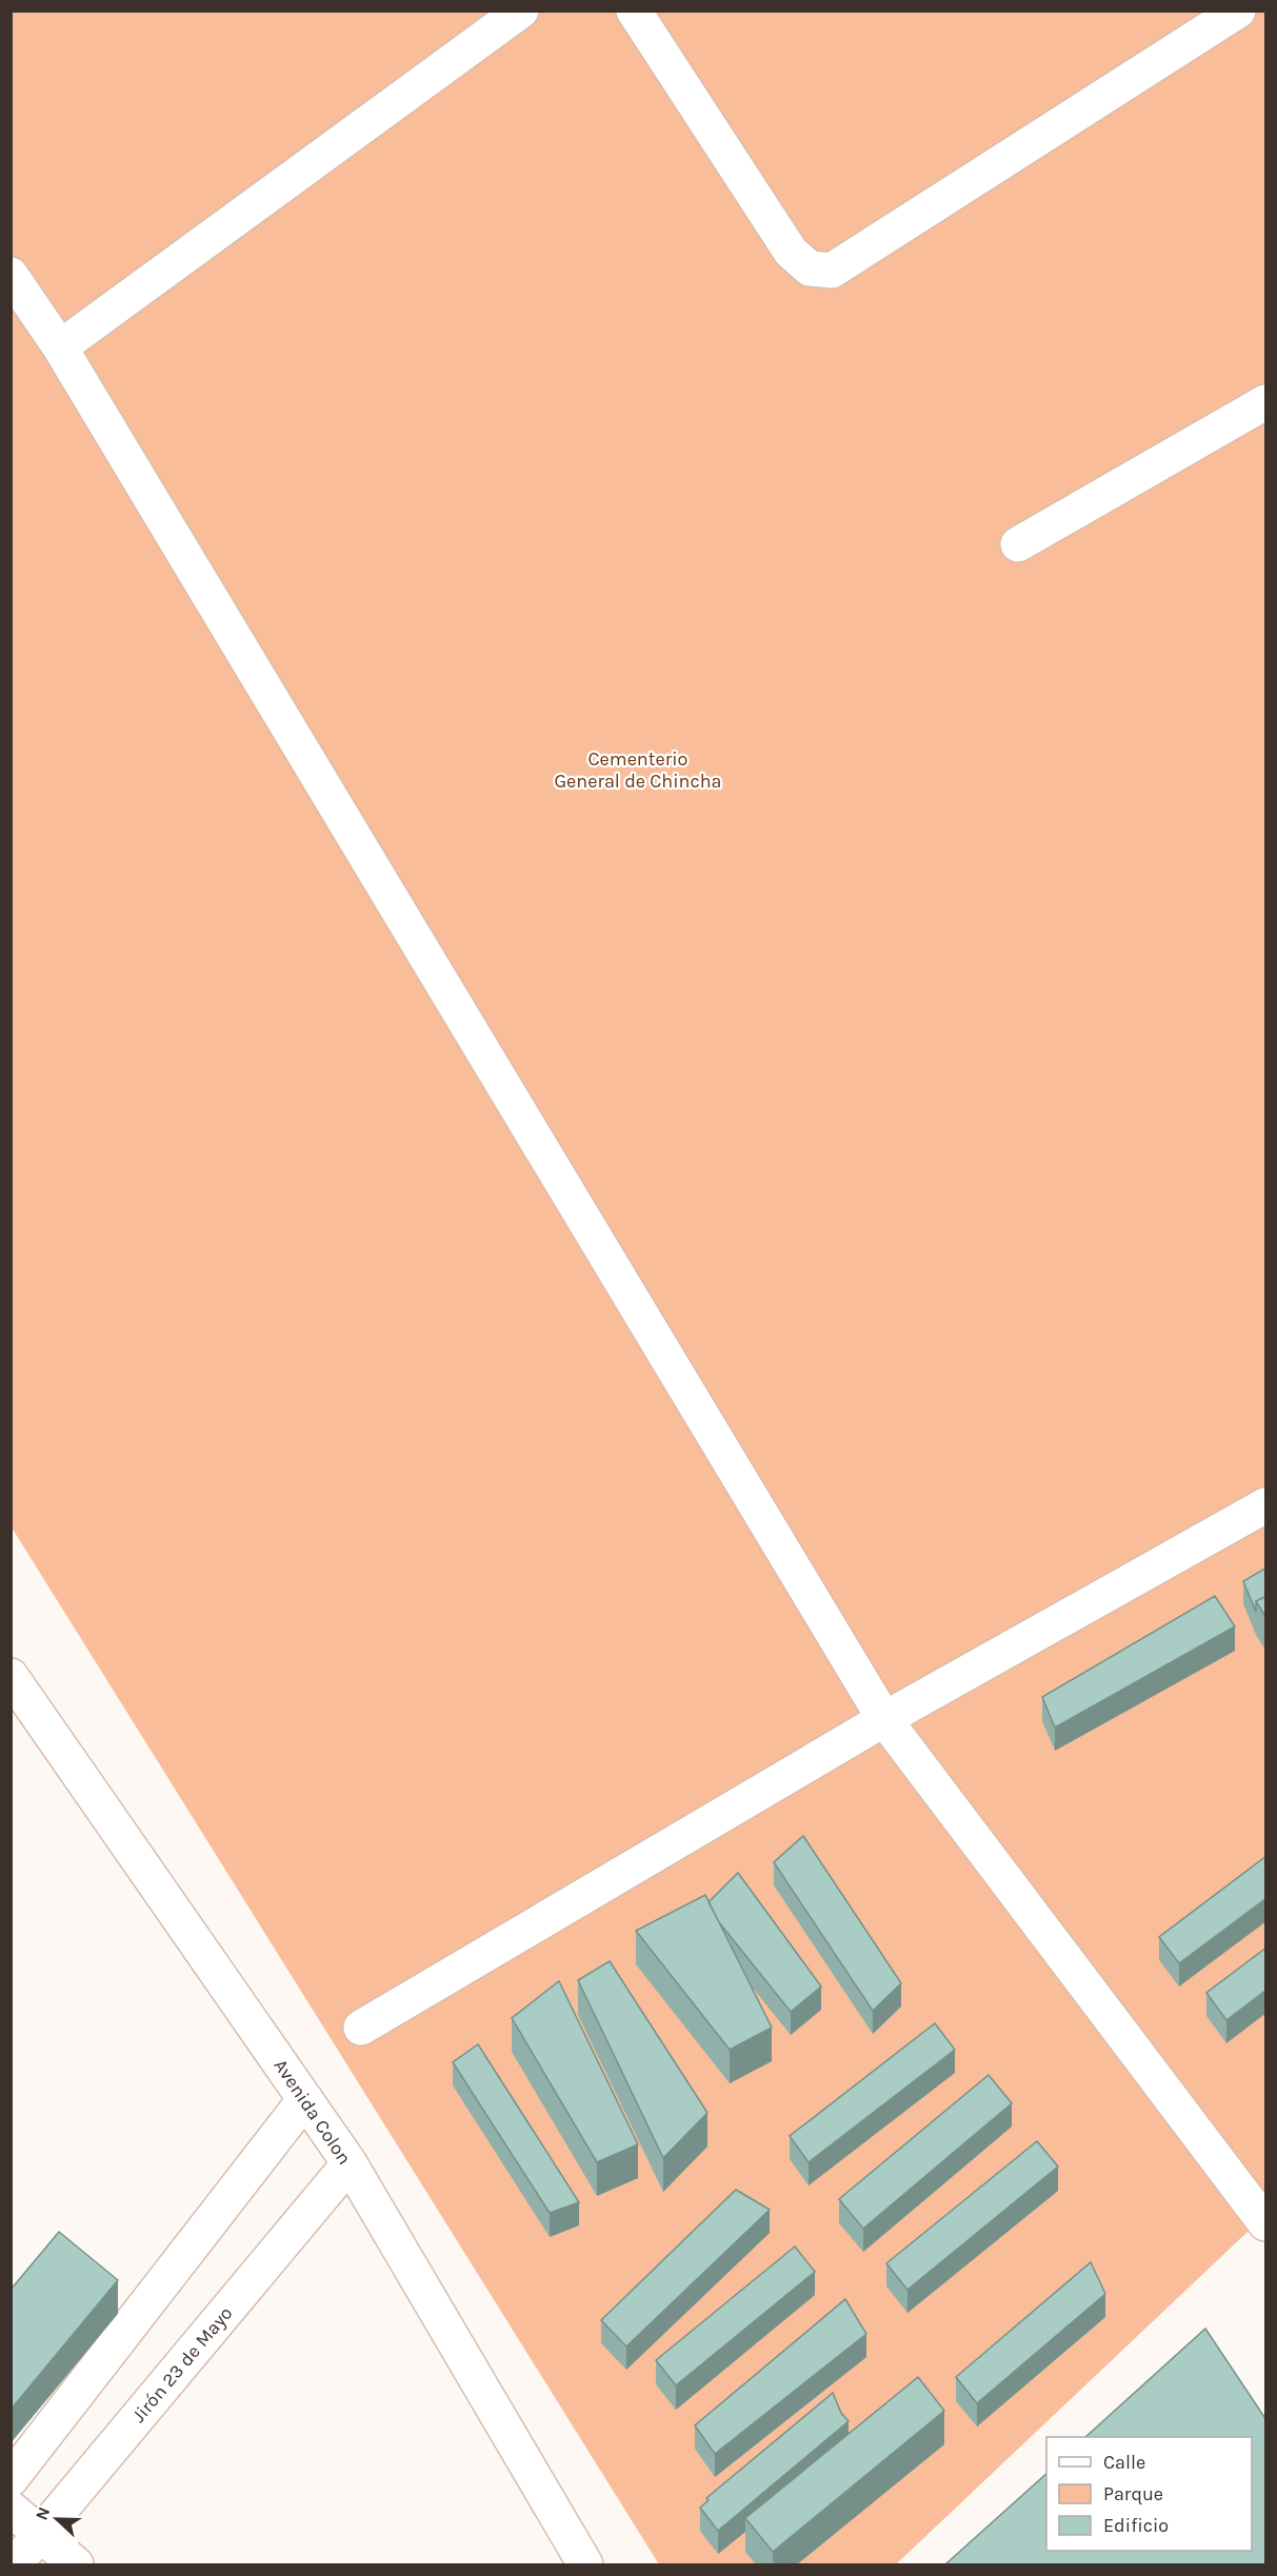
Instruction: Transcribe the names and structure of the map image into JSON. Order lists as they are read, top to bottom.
{
  "streets": {
    "street": ["Avenida Colon", "Jirón 23 de Mayo"]
  },
  "crossings": [
    ["Avenida Colon", "Jirón 23 de Mayo"]
  ],
  "parks": ["Cementerio General de Chincha"],
  "legend": ["Calle", "Parque", "Edificio"],
  "north": "left"
}
